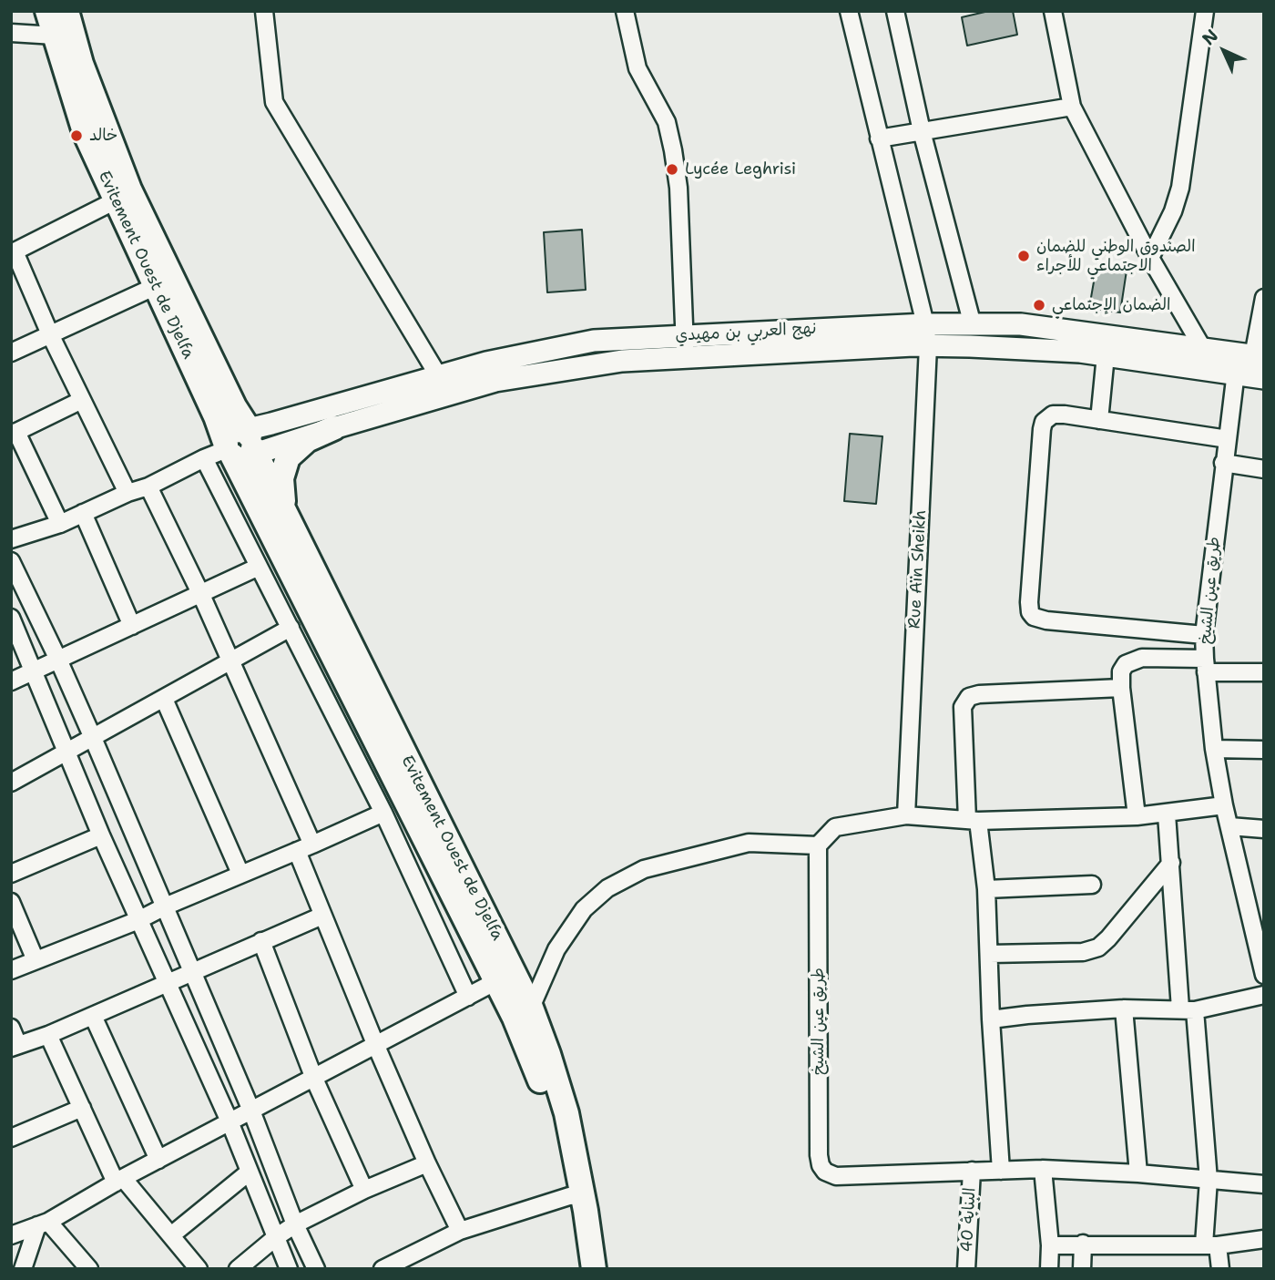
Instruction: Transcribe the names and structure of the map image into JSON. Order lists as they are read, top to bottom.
{
  "streets": {
    "highway": ["Evitement Ouest de Djelfa"],
    "main road": ["نهج العربي بن مهيدي"],
    "street": ["Rue Aïn Sheikh", "طريق عين الشيخ", "البناية 40"]
  },
  "crossings": [
    ["Evitement Ouest de Djelfa", "نهج العربي بن مهيدي"],
    ["نهج العربي بن مهيدي", "Rue Aïn Sheikh"],
    ["نهج العربي بن مهيدي", "طريق عين الشيخ"],
    ["طريق عين الشيخ", "البناية 40"]
  ],
  "places": [
    "خالد",
    "Lycée Leghrisi",
    "الصندوق الوطني للضمان الاجتماعي للأجراء",
    "الضمان الإجتماعي"
  ],
  "north": "top left"
}
